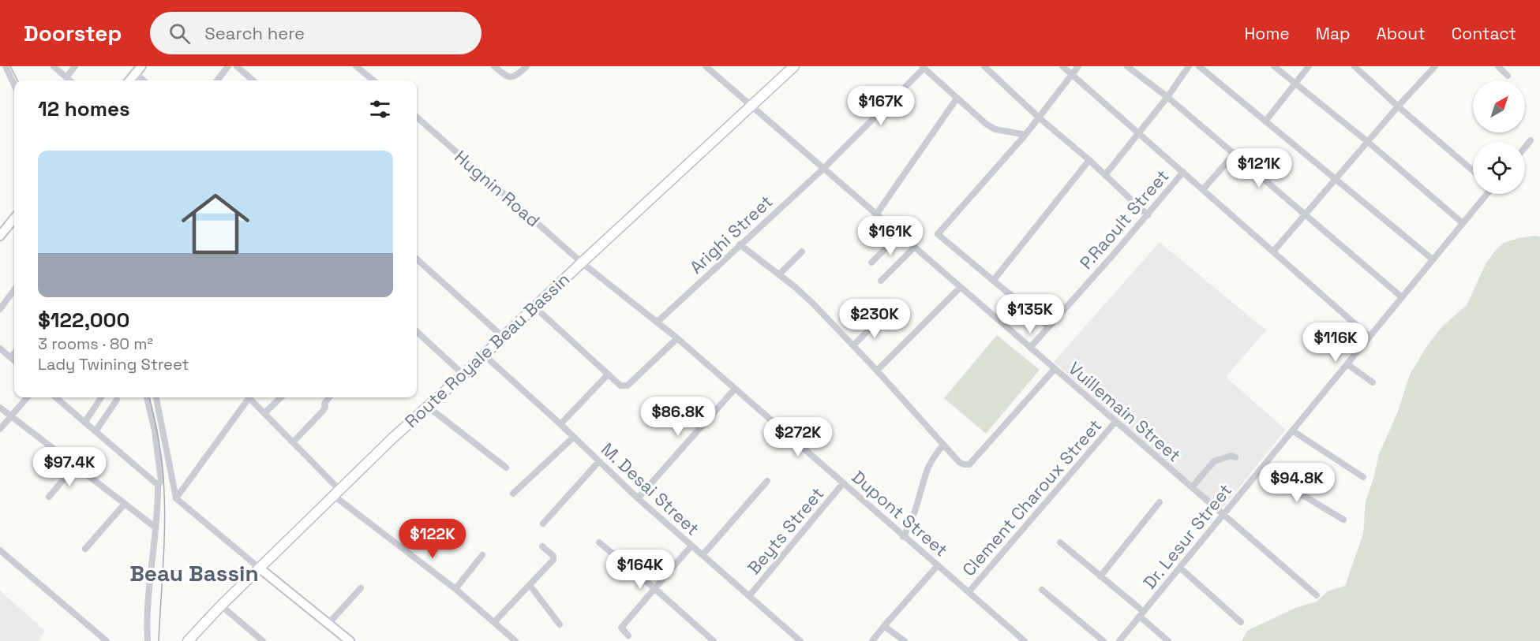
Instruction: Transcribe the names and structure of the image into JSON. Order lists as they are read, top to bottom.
{
  "streets": {
    "main road": ["Route Royale Beau Bassin"],
    "street": [
      "Hugnin Road",
      "P.Raoult Street",
      "Arighi Street",
      "Vuillemain Street",
      "M. Desai Street",
      "Clement Charoux Street",
      "Dupont Street",
      "Beyts Street",
      "Dr. Lesur Street"
    ]
  },
  "crossings": [
    ["Hugnin Road", "Route Royale Beau Bassin"],
    ["Hugnin Road", "Dupont Street"],
    ["P.Raoult Street", "Vuillemain Street"],
    ["Arighi Street", "Vuillemain Street"],
    ["Arighi Street", "Dupont Street"],
    ["Route Royale Beau Bassin", "Vuillemain Street"],
    ["Route Royale Beau Bassin", "M. Desai Street"],
    ["Route Royale Beau Bassin", "Dupont Street"],
    ["Vuillemain Street", "Clement Charoux Street"],
    ["Vuillemain Street", "Dr. Lesur Street"],
    ["M. Desai Street", "Beyts Street"],
    ["Clement Charoux Street", "Dupont Street"],
    ["Dupont Street", "Beyts Street"]
  ],
  "districts": ["Beau Bassin"],
  "north": "top right",
  "page": {
    "header": "Doorstep",
    "search": "Search here",
    "nav": [
      "Home",
      "Map",
      "About",
      "Contact"
    ],
    "heading": "12 homes",
    "price": [
      "$167K",
      "$121K",
      "$161K",
      "$135K",
      "$230K",
      "$116K",
      "$86.8K",
      "$272K",
      "$97.4K",
      "$94.8K",
      "$122K",
      "$164K"
    ],
    "list": [
      {
        "name": "$122,000",
        "note": "3 rooms · 80 m² · Lady Twining Street"
      }
    ]
  }
}
